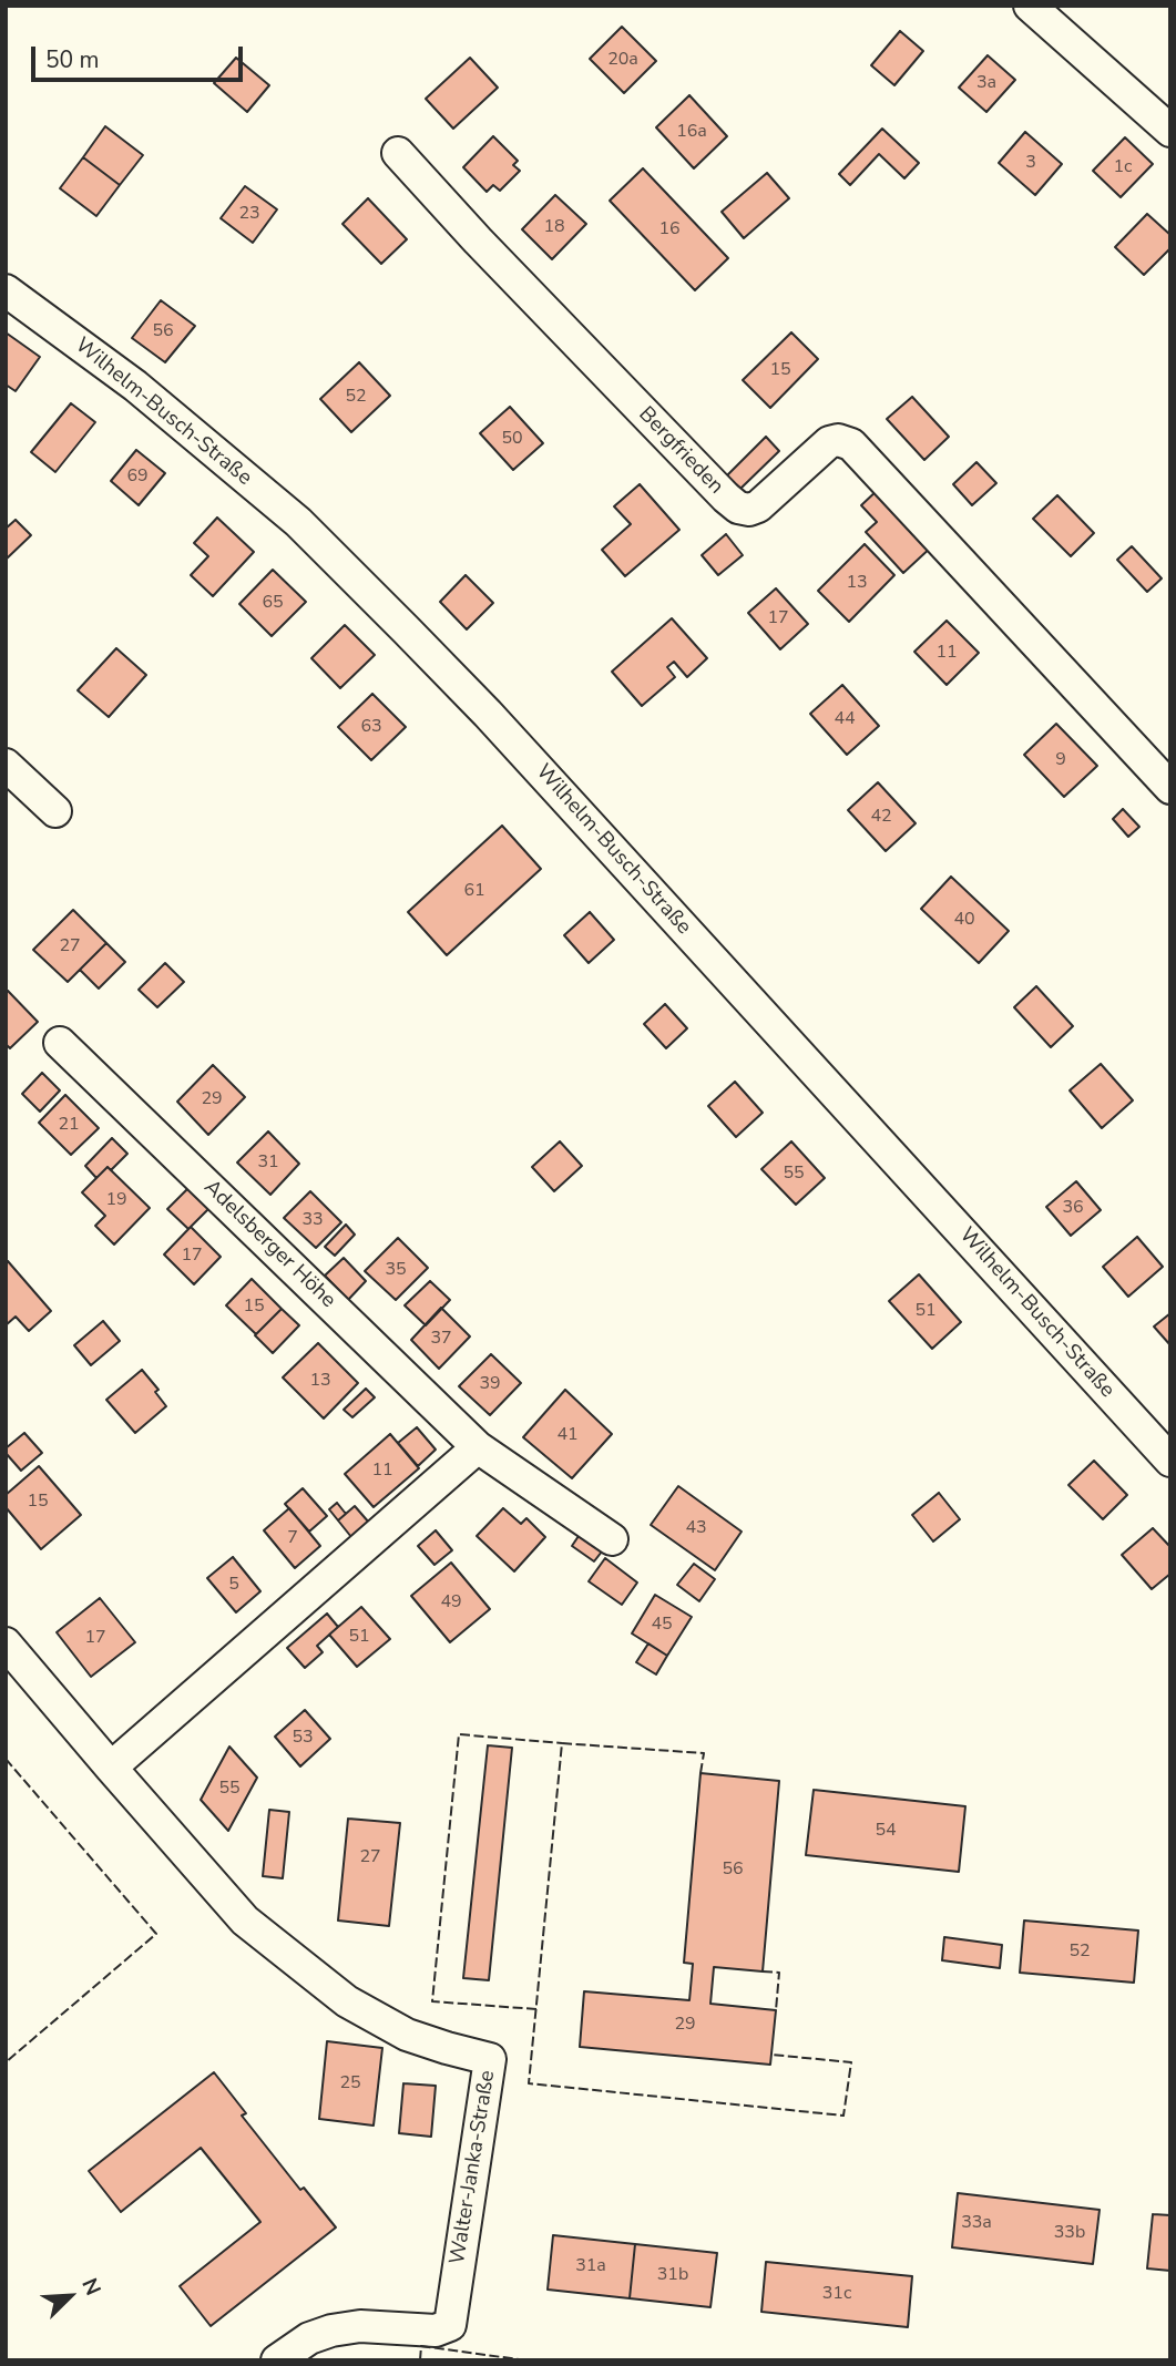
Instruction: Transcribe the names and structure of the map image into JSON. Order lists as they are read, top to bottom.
{
  "streets": {
    "street": [
      "Wilhelm-Busch-Straße",
      "Bergfrieden",
      "Adelsberger Höhe",
      "Walter-Janka-Straße"
    ]
  },
  "house_numbers": [
    "20a",
    "3a",
    "16a",
    "3",
    "1c",
    "23",
    "18",
    "16",
    "56",
    "15",
    "52",
    "50",
    "69",
    "13",
    "65",
    "17",
    "11",
    "44",
    "63",
    "9",
    "42",
    "61",
    "40",
    "27",
    "29",
    "21",
    "31",
    "55",
    "19",
    "36",
    "33",
    "17",
    "35",
    "15",
    "51",
    "37",
    "13",
    "39",
    "41",
    "11",
    "15",
    "43",
    "7",
    "5",
    "49",
    "45",
    "51",
    "17",
    "53",
    "55",
    "54",
    "27",
    "56",
    "52",
    "29",
    "25",
    "33a",
    "33b",
    "31a",
    "31b",
    "31c"
  ],
  "scale_bar": "50 m",
  "north": "top right"
}
